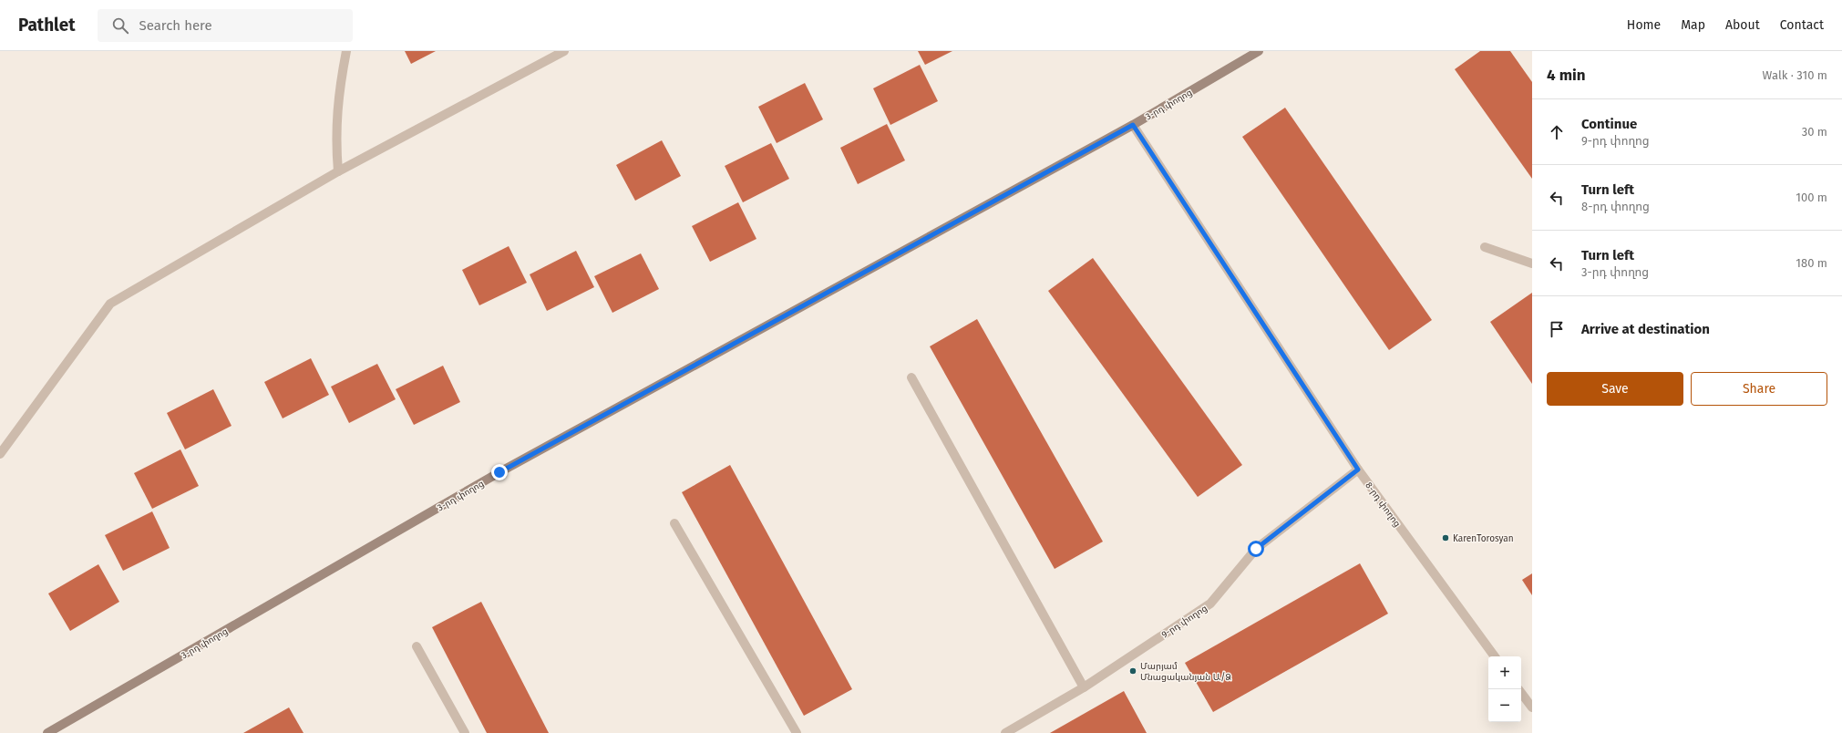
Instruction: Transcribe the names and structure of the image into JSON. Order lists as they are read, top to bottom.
{
  "streets": {
    "street": ["3-րդ փողոց", "8-րդ փողոց", "9-րդ փողոց"]
  },
  "crossings": [
    ["3-րդ փողոց", "8-րդ փողոց"],
    ["8-րդ փողոց", "9-րդ փողոց"]
  ],
  "places": ["KarenTorosyan", "Մարյամ Մնացականյան Ա/Ձ"],
  "page": {
    "header": "Pathlet",
    "search": "Search here",
    "nav": [
      "Home",
      "Map",
      "About",
      "Contact"
    ],
    "heading": ["4 min", "Walk · 310 m"],
    "list": [
      ["Continue", "9-րդ փողոց", "30 m"],
      ["Turn left", "8-րդ փողոց", "100 m"],
      ["Turn left", "3-րդ փողոց", "180 m"],
      "Arrive at destination"
    ],
    "buttons": ["Save", "Share"],
    "map_buttons": ["+", "−"]
  }
}
